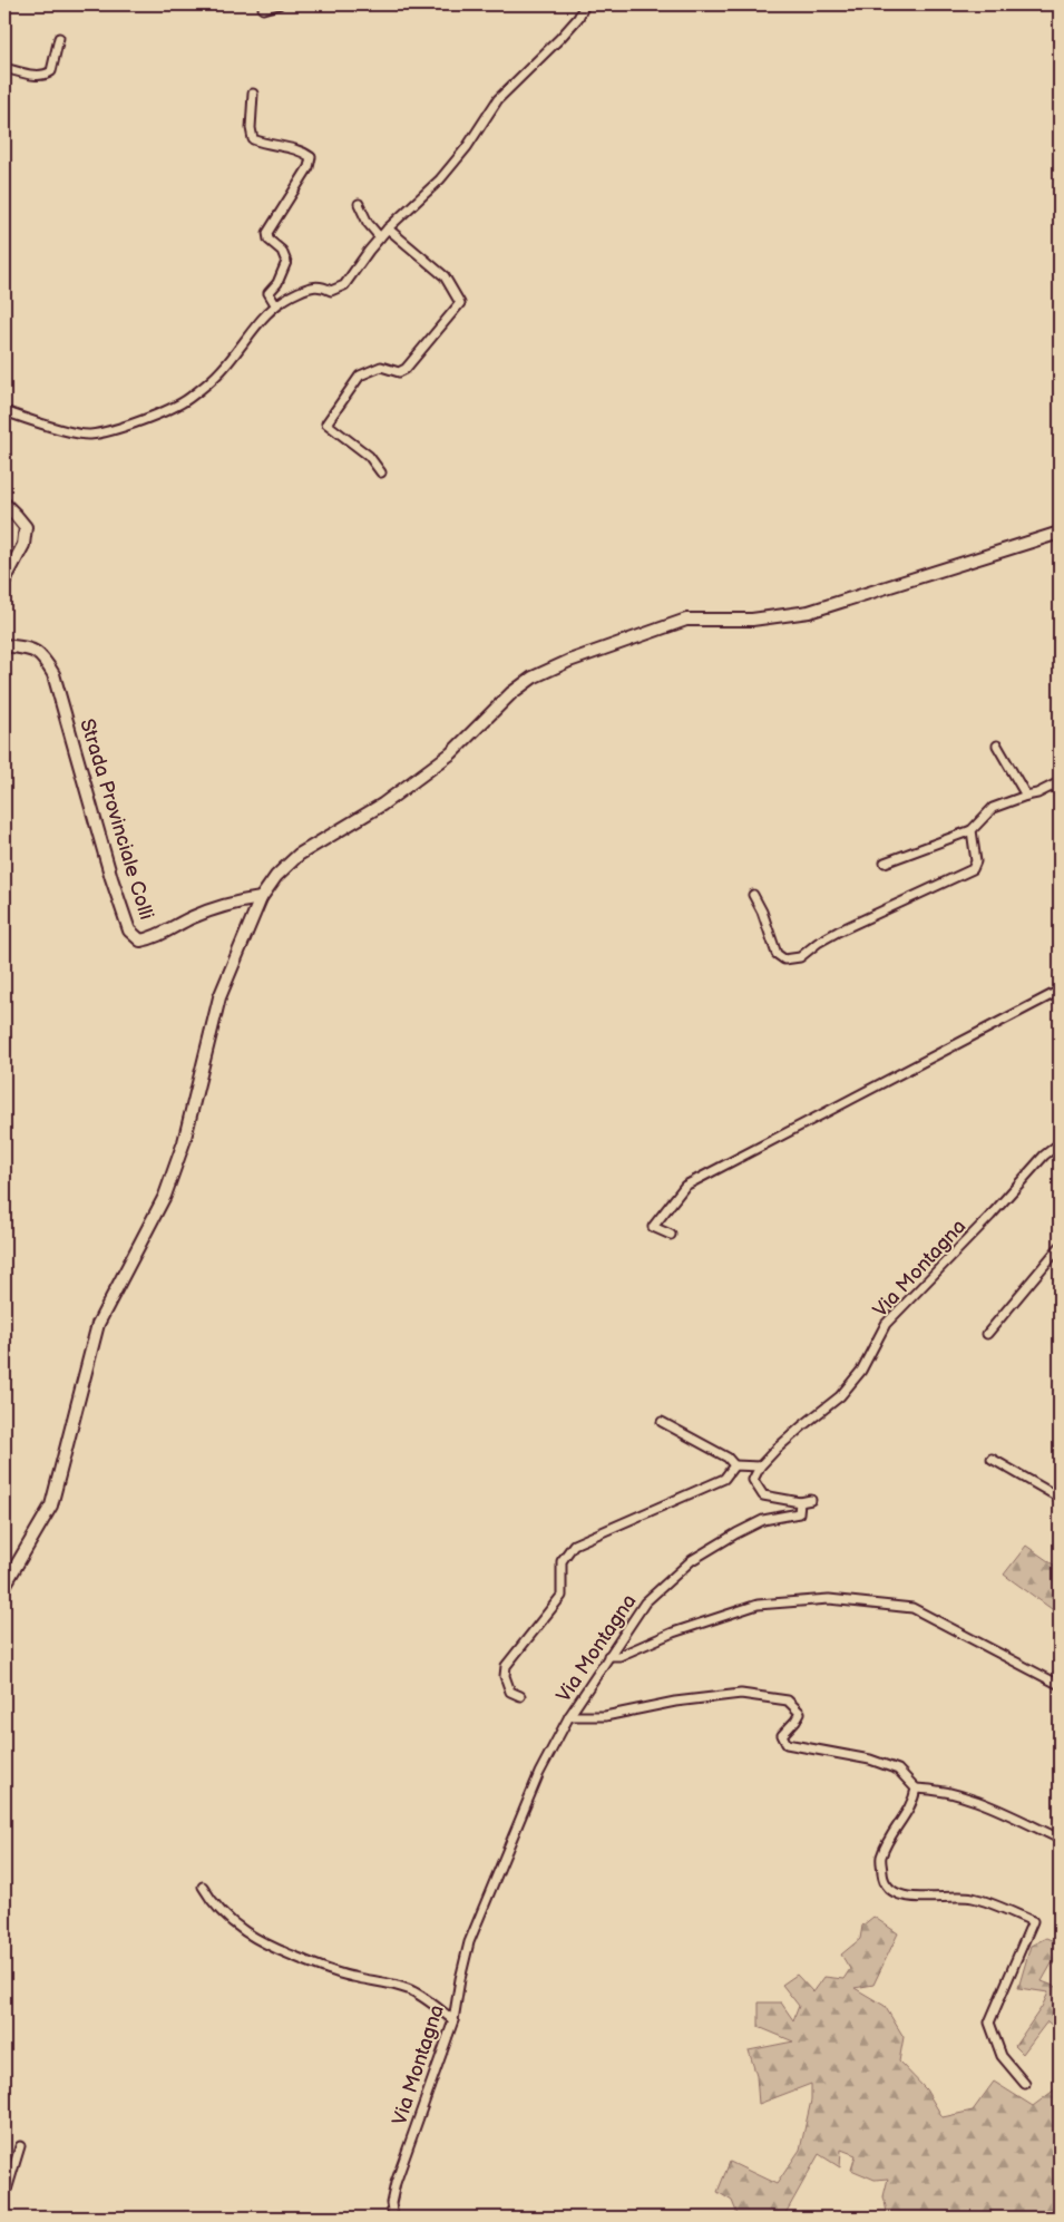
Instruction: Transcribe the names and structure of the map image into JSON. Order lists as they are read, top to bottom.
{
  "streets": {
    "main road": ["Strada Provinciale Colli"],
    "street": ["Via Montagna"]
  }
}
